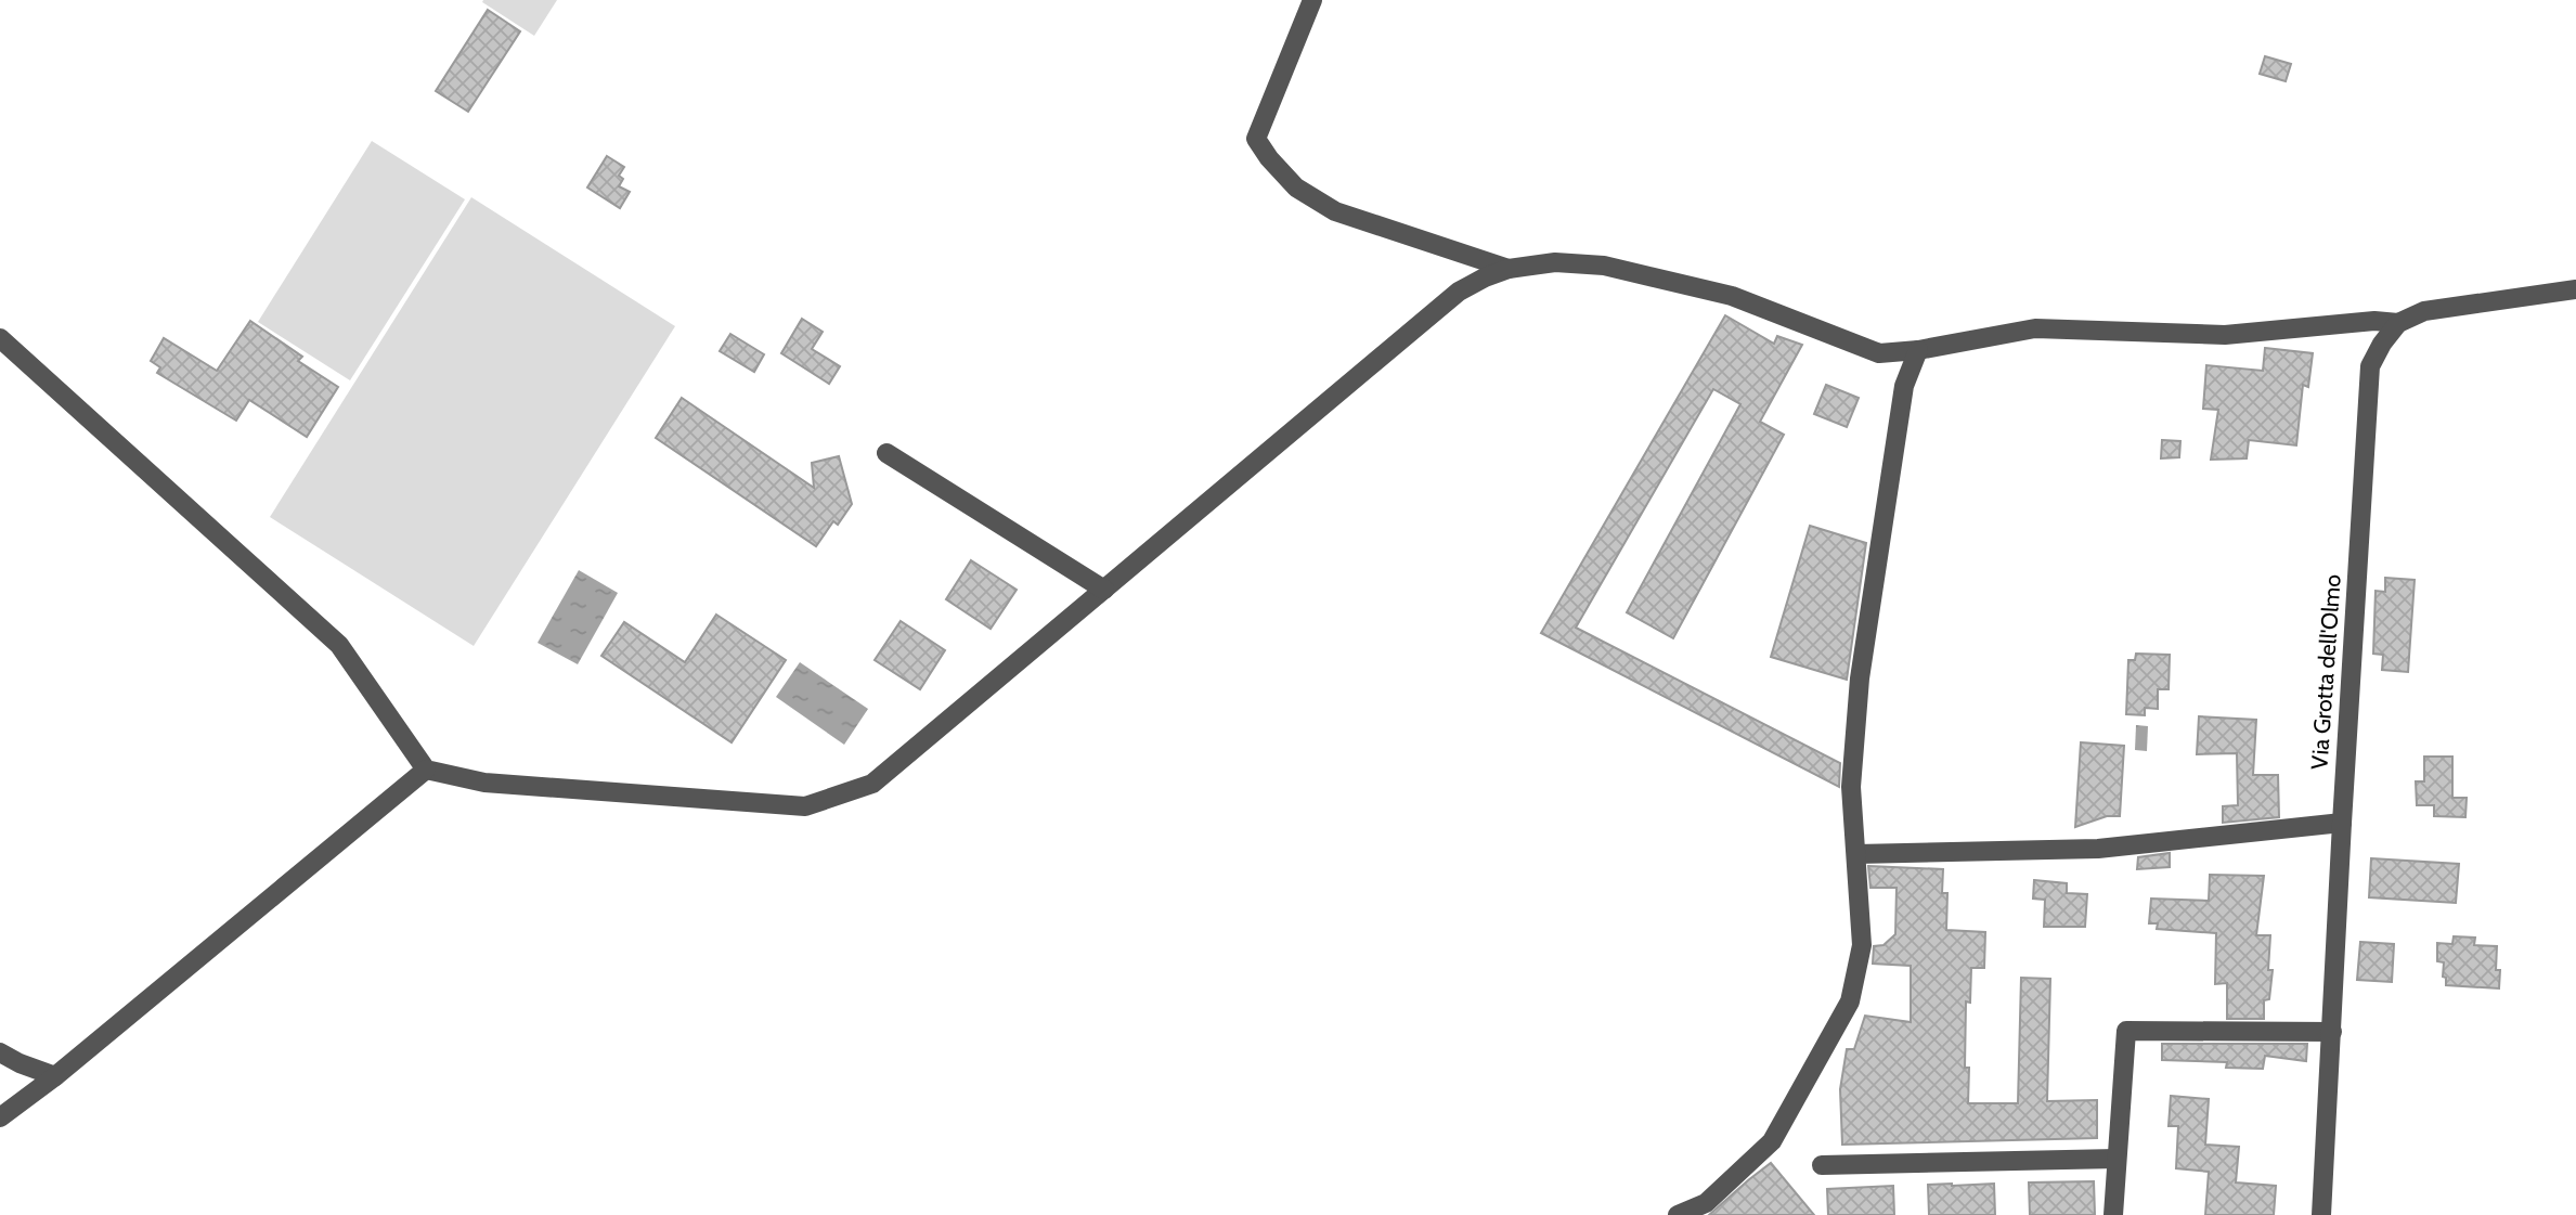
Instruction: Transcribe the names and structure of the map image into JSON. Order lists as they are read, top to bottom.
{
  "streets": {
    "street": ["Via Grotta dell'Olmo"]
  }
}
